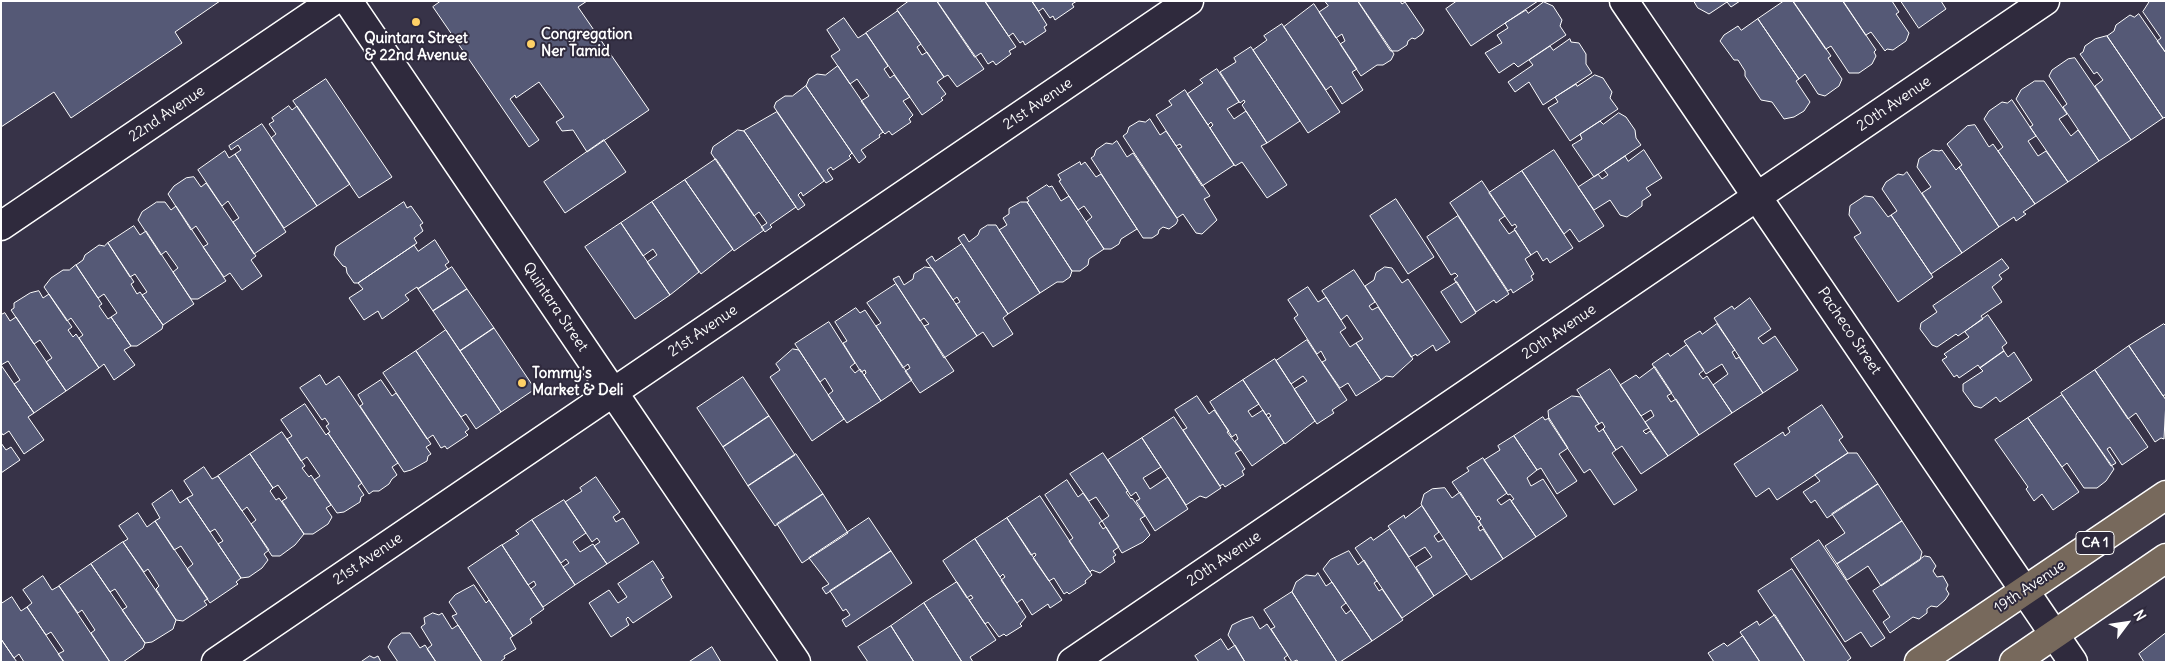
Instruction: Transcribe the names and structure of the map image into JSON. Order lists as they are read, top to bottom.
{
  "streets": {
    "highway": ["CA 1", "19th Avenue"],
    "street": [
      "21st Avenue",
      "20th Avenue",
      "22nd Avenue",
      "Quintara Street",
      "Pacheco Street"
    ]
  },
  "crossings": [
    ["21st Avenue", "Quintara Street"],
    ["20th Avenue", "Pacheco Street"],
    ["Pacheco Street", "19th Avenue"]
  ],
  "places": ["Quintara Street & 22nd Avenue", "Congregation Ner Tamid", "Tommy's Market & Deli"],
  "north": "top right"
}
